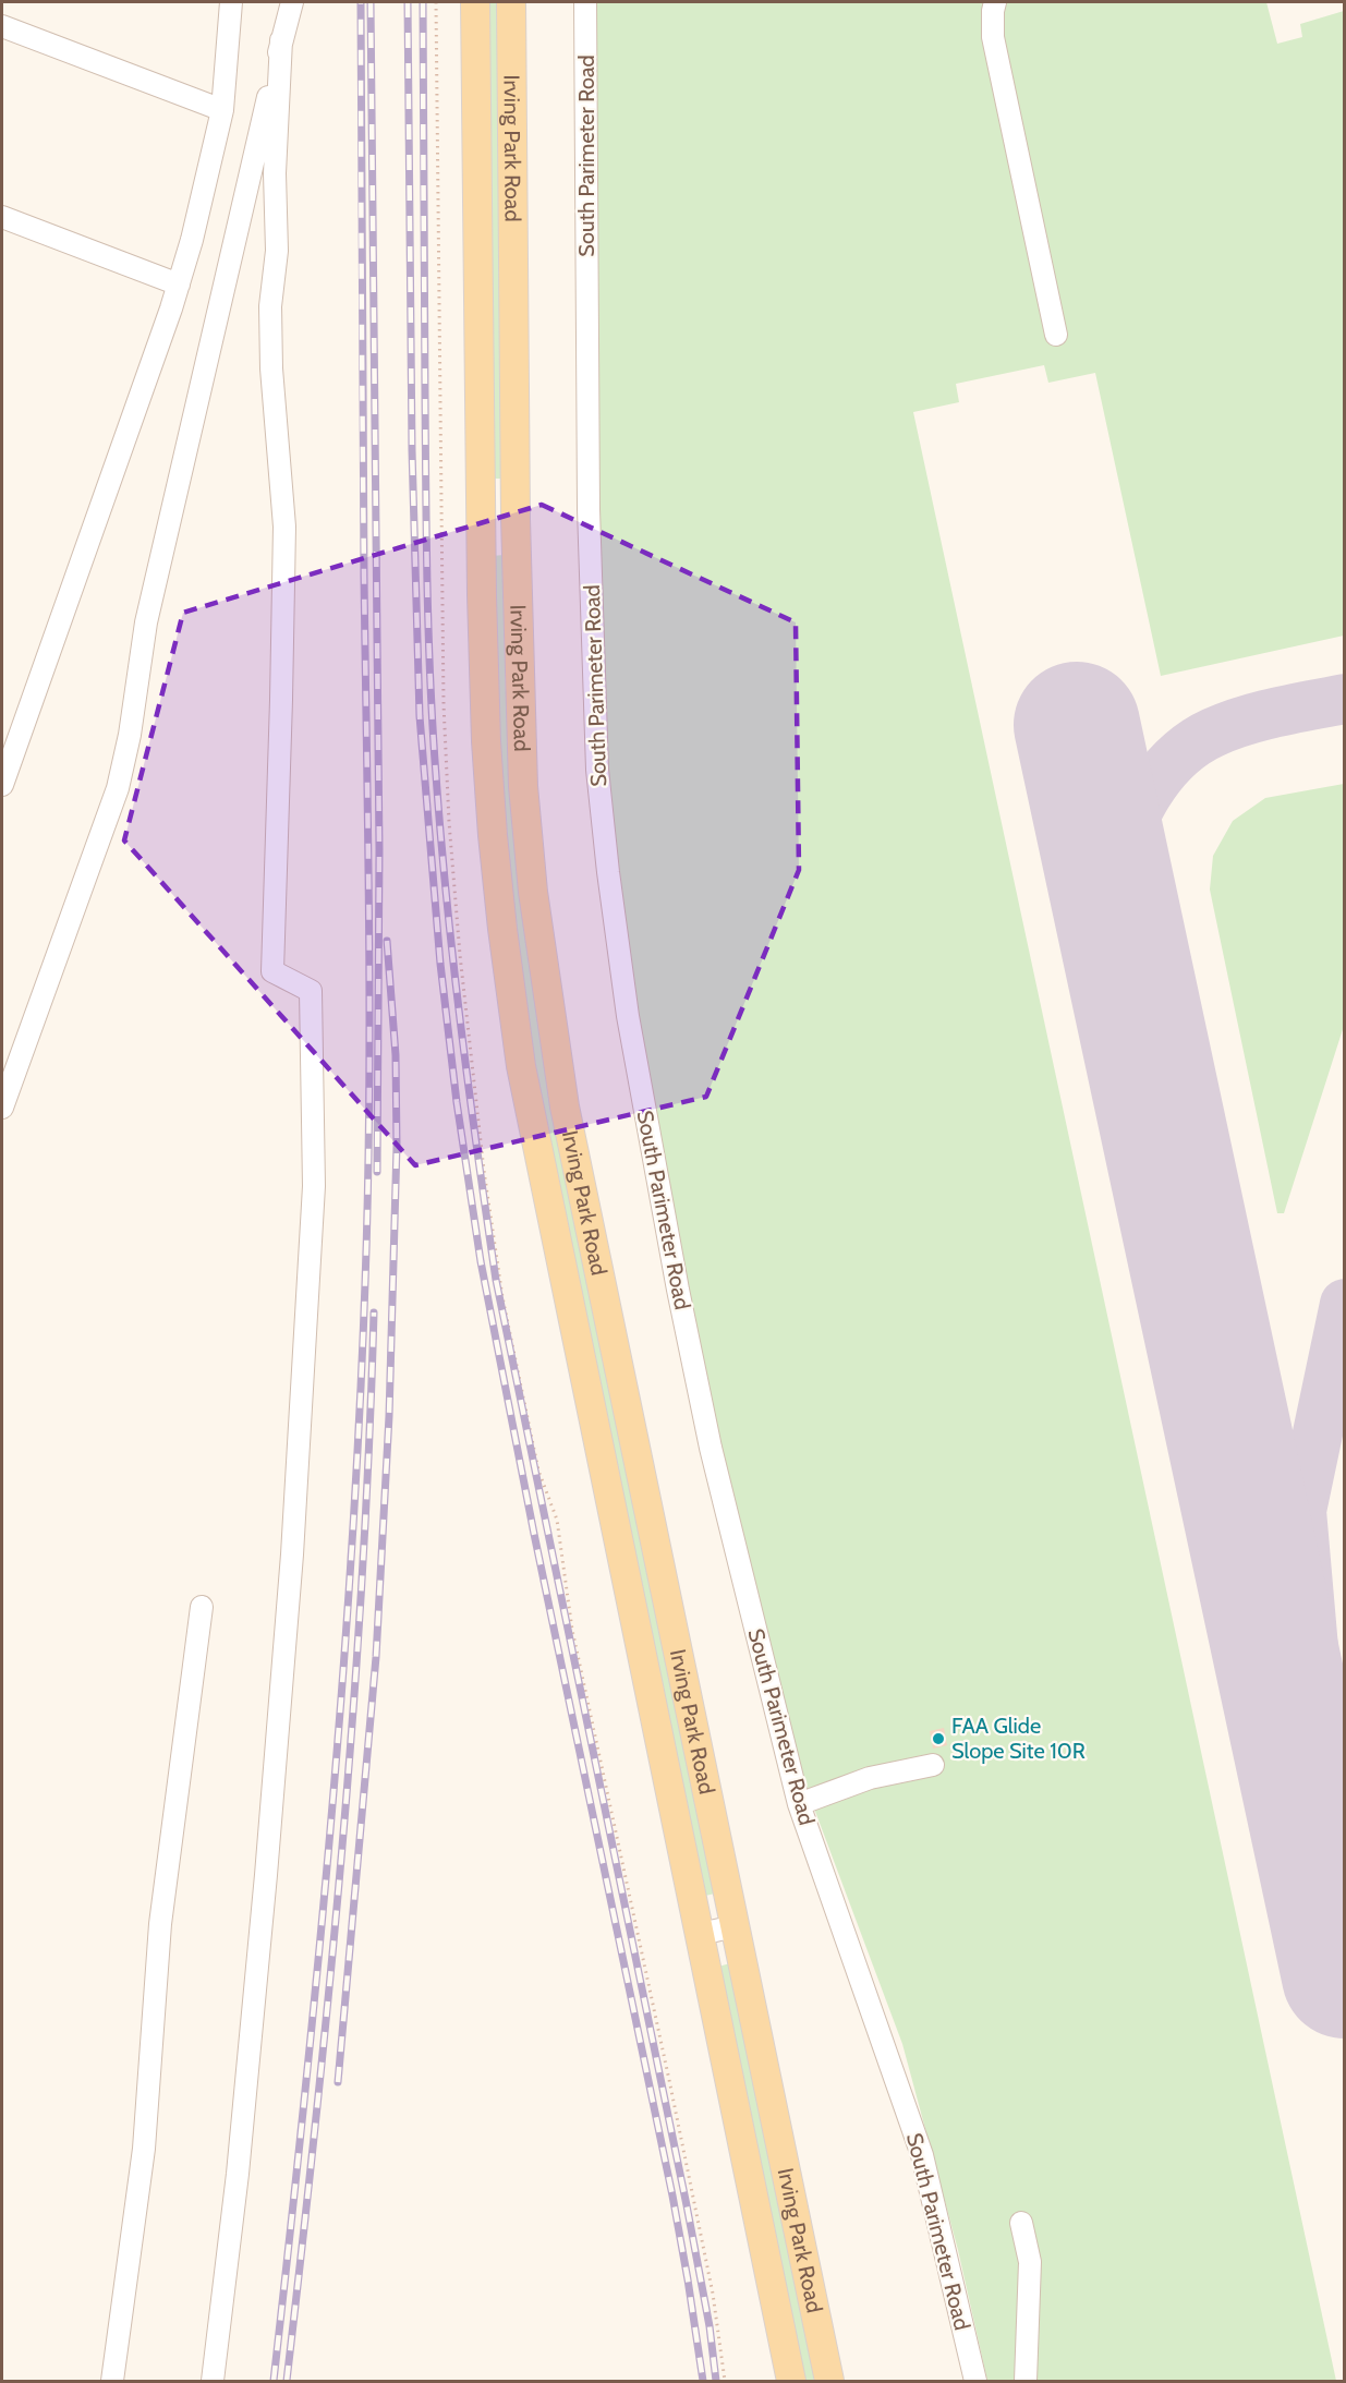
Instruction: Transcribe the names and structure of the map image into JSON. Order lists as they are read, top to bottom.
{
  "streets": {
    "main road": ["Irving Park Road"],
    "lane": ["South Parimeter Road"]
  },
  "places": ["FAA Glide Slope Site 10R"]
}
